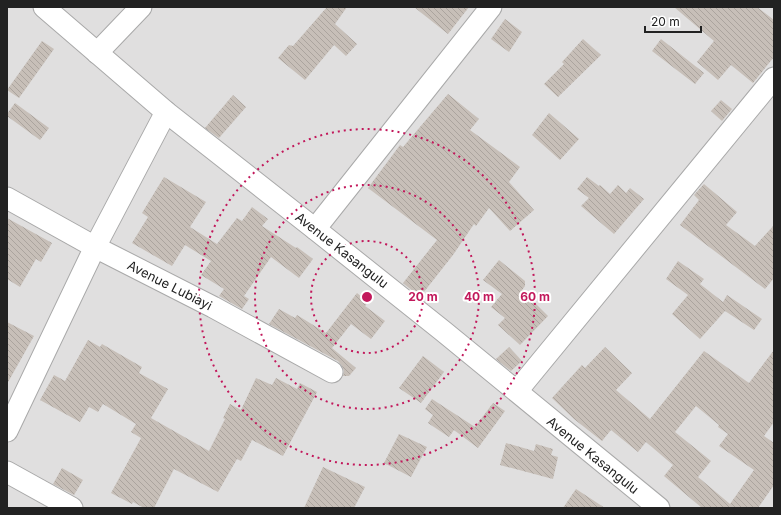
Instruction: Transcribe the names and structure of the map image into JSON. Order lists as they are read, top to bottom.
{
  "streets": {
    "street": ["Avenue Kasangulu", "Avenue Lubiayi"]
  },
  "scale_bar": "20 m",
  "rings": ["20 m", "40 m", "60 m"]
}
